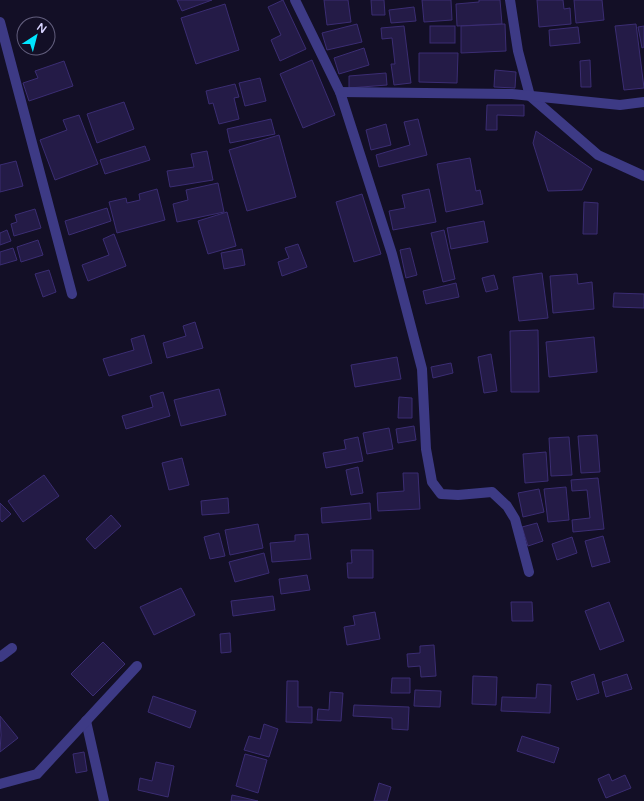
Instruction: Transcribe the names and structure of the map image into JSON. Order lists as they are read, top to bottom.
{
  "north": "top right"
}
